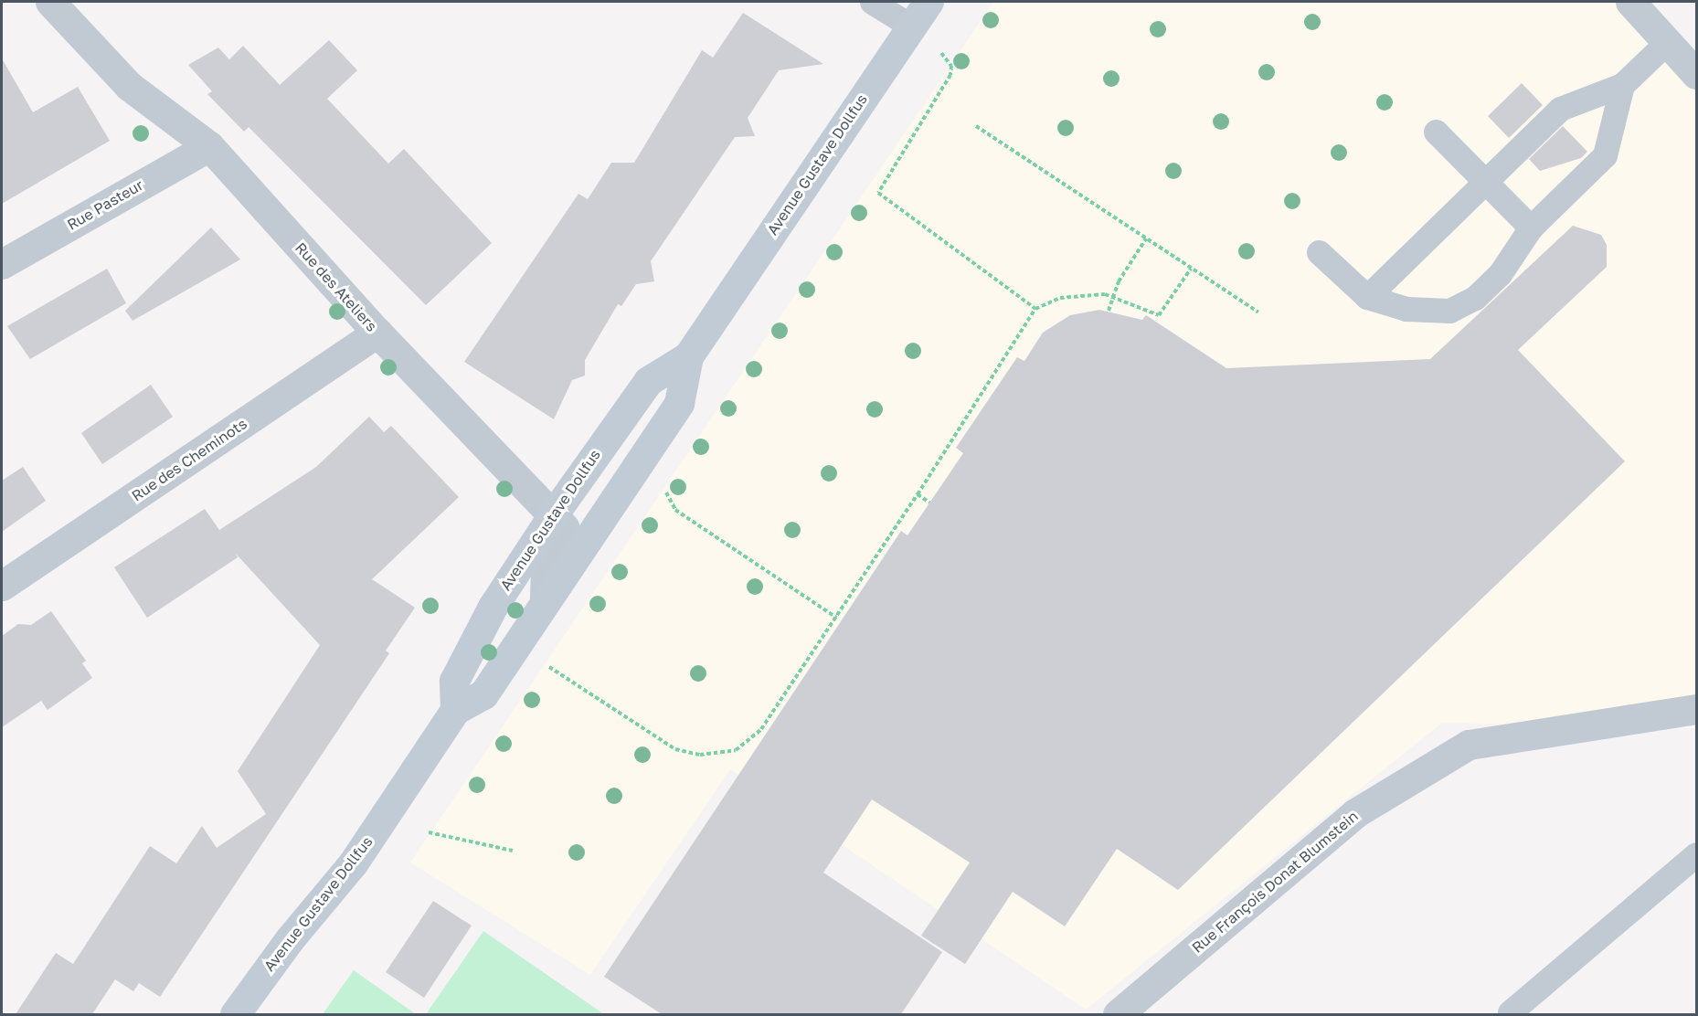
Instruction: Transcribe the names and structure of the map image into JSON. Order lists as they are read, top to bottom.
{
  "streets": {
    "main road": ["Avenue Gustave Dollfus"],
    "street": [
      "Rue Pasteur",
      "Rue des Ateliers",
      "Rue des Cheminots",
      "Rue François Donat Blumstein"
    ]
  },
  "crossings": [
    ["Avenue Gustave Dollfus", "Rue des Ateliers"],
    ["Rue Pasteur", "Rue des Ateliers"],
    ["Rue des Ateliers", "Rue des Cheminots"]
  ]
}
